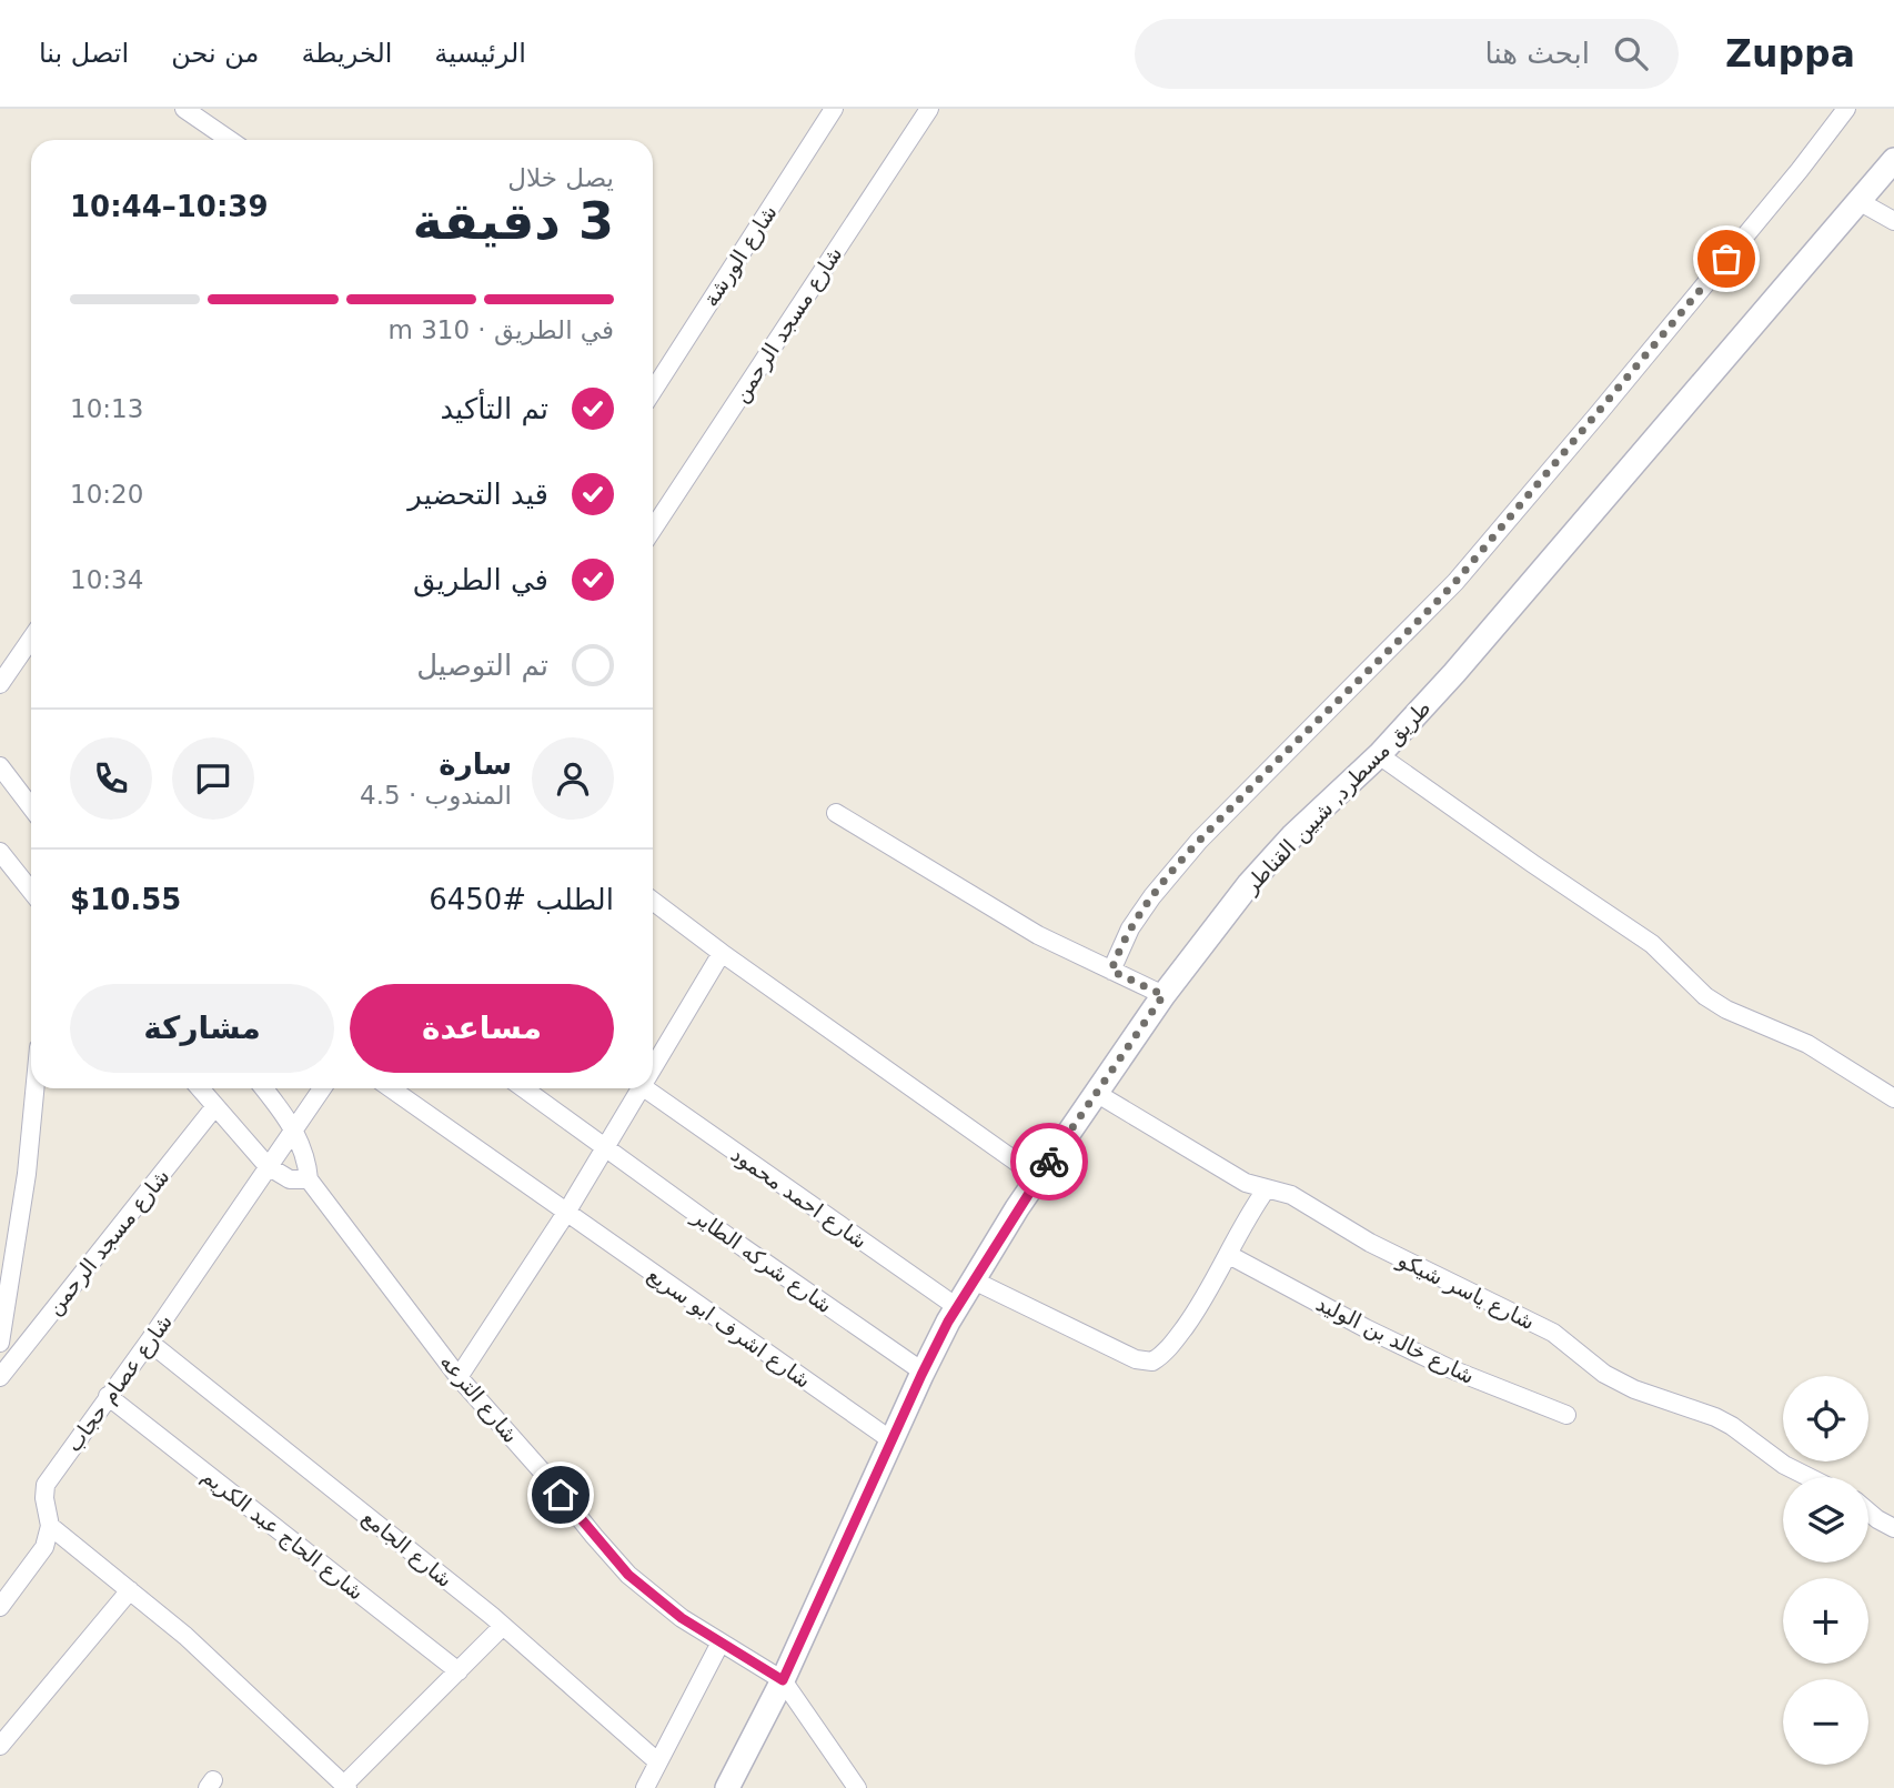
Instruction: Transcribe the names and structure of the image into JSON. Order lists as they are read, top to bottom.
{
  "streets": {
    "main road": ["طريق مسطرد, شبين القناطر"],
    "street": [
      "شارع الورشة",
      "شارع مسجد الرحمن",
      "شارع احمد محمود",
      "شارع شركه الطاير",
      "شارع ياسر شيكو",
      "شارع اشرف ابو سريع",
      "شارع خالد بن الوليد",
      "شارع عصام حجاب",
      "شارع الترعه",
      "شارع الحاج عبد الكريم",
      "شارع الجامع"
    ]
  },
  "crossings": [
    ["طريق مسطرد, شبين القناطر", "شارع احمد محمود"],
    ["طريق مسطرد, شبين القناطر", "شارع شركه الطاير"],
    ["طريق مسطرد, شبين القناطر", "شارع ياسر شيكو"],
    ["طريق مسطرد, شبين القناطر", "شارع اشرف ابو سريع"],
    ["طريق مسطرد, شبين القناطر", "شارع الترعه"],
    ["شارع عصام حجاب", "شارع الترعه"],
    ["شارع عصام حجاب", "شارع الحاج عبد الكريم"],
    ["شارع عصام حجاب", "شارع الجامع"]
  ],
  "page": {
    "header": "Zuppa",
    "search": "ابحث هنا",
    "nav": [
      "الرئيسية",
      "الخريطة",
      "من نحن",
      "اتصل بنا"
    ],
    "heading": ["3 دقيقة", "يصل خلال", "10:39–10:44"],
    "panel": [
      "سارة",
      "المندوب · 4.5",
      "الطلب #6450",
      "$10.55"
    ],
    "bar": "في الطريق · 310 m",
    "list": [
      ["تم التأكيد", "10:13"],
      ["قيد التحضير", "10:20"],
      ["في الطريق", "10:34"],
      "تم التوصيل"
    ],
    "buttons": ["مساعدة", "مشاركة"],
    "map_buttons": ["+", "−"]
  }
}
